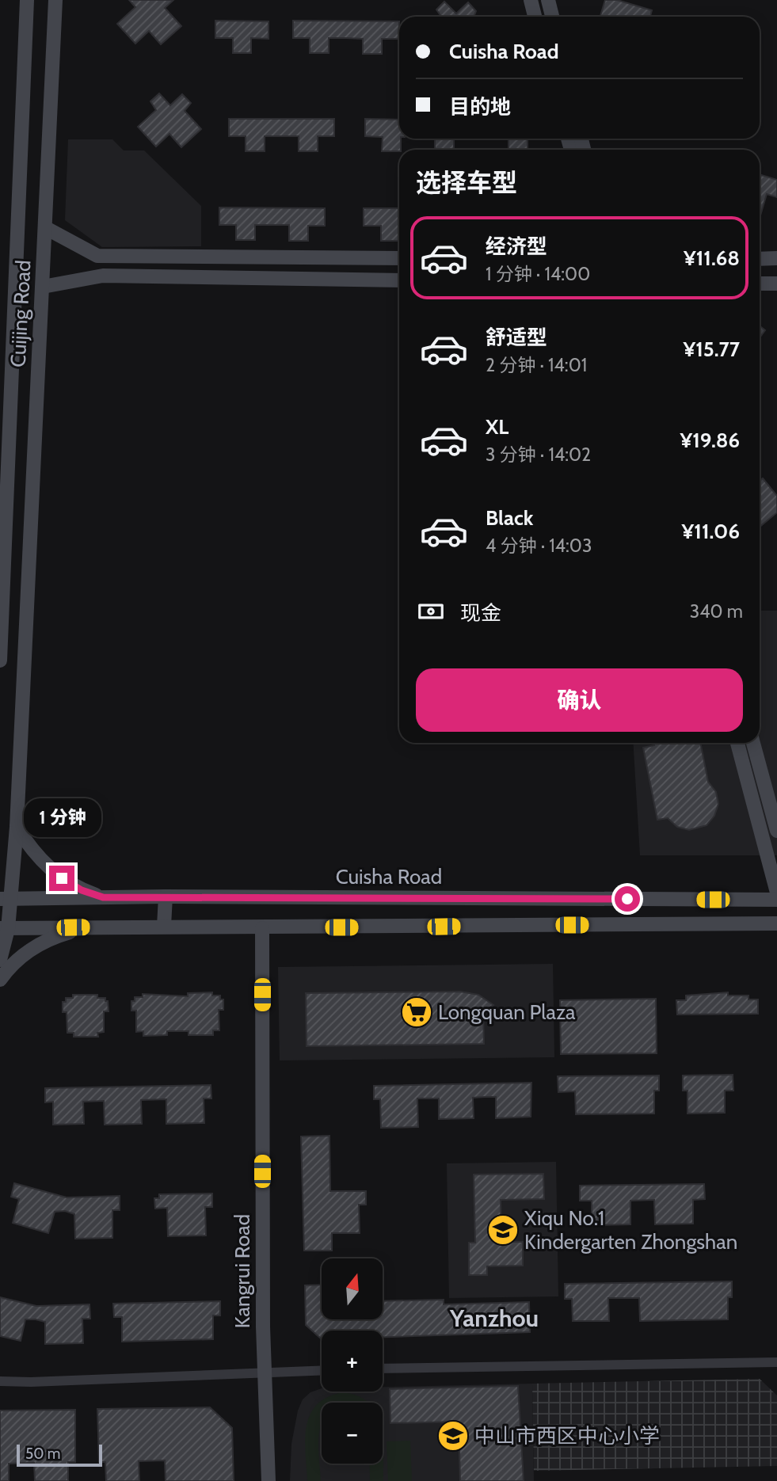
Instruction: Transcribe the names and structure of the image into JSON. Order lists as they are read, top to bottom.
{
  "streets": {
    "main road": ["Cuijing Road", "Cuisha Road", "Kangrui Road"]
  },
  "crossings": [
    ["Cuijing Road", "Cuisha Road"]
  ],
  "districts": ["Yanzhou"],
  "places": {
    "supermarket": ["Longquan Plaza"],
    "school or university": ["Xiqu No.1 Kindergarten Zhongshan", "中山市西区中心小学"]
  },
  "scale_bar": "50 m",
  "north": "top",
  "page": {
    "banner": ["Cuisha Road", "目的地"],
    "heading": "选择车型",
    "list": [
      {
        "name": "经济型",
        "note": "1 分钟 · 14:00",
        "value": "¥11.68"
      },
      {
        "name": "舒适型",
        "note": "2 分钟 · 14:01",
        "value": "¥15.77"
      },
      {
        "name": "XL",
        "note": "3 分钟 · 14:02",
        "value": "¥19.86"
      },
      {
        "name": "Black",
        "note": "4 分钟 · 14:03",
        "value": "¥11.06"
      }
    ],
    "pay": ["现金", "340 m"],
    "buttons": "确认",
    "bubble": "1 分钟",
    "map_buttons": ["+", "−"],
    "scale": "50 m"
  }
}
